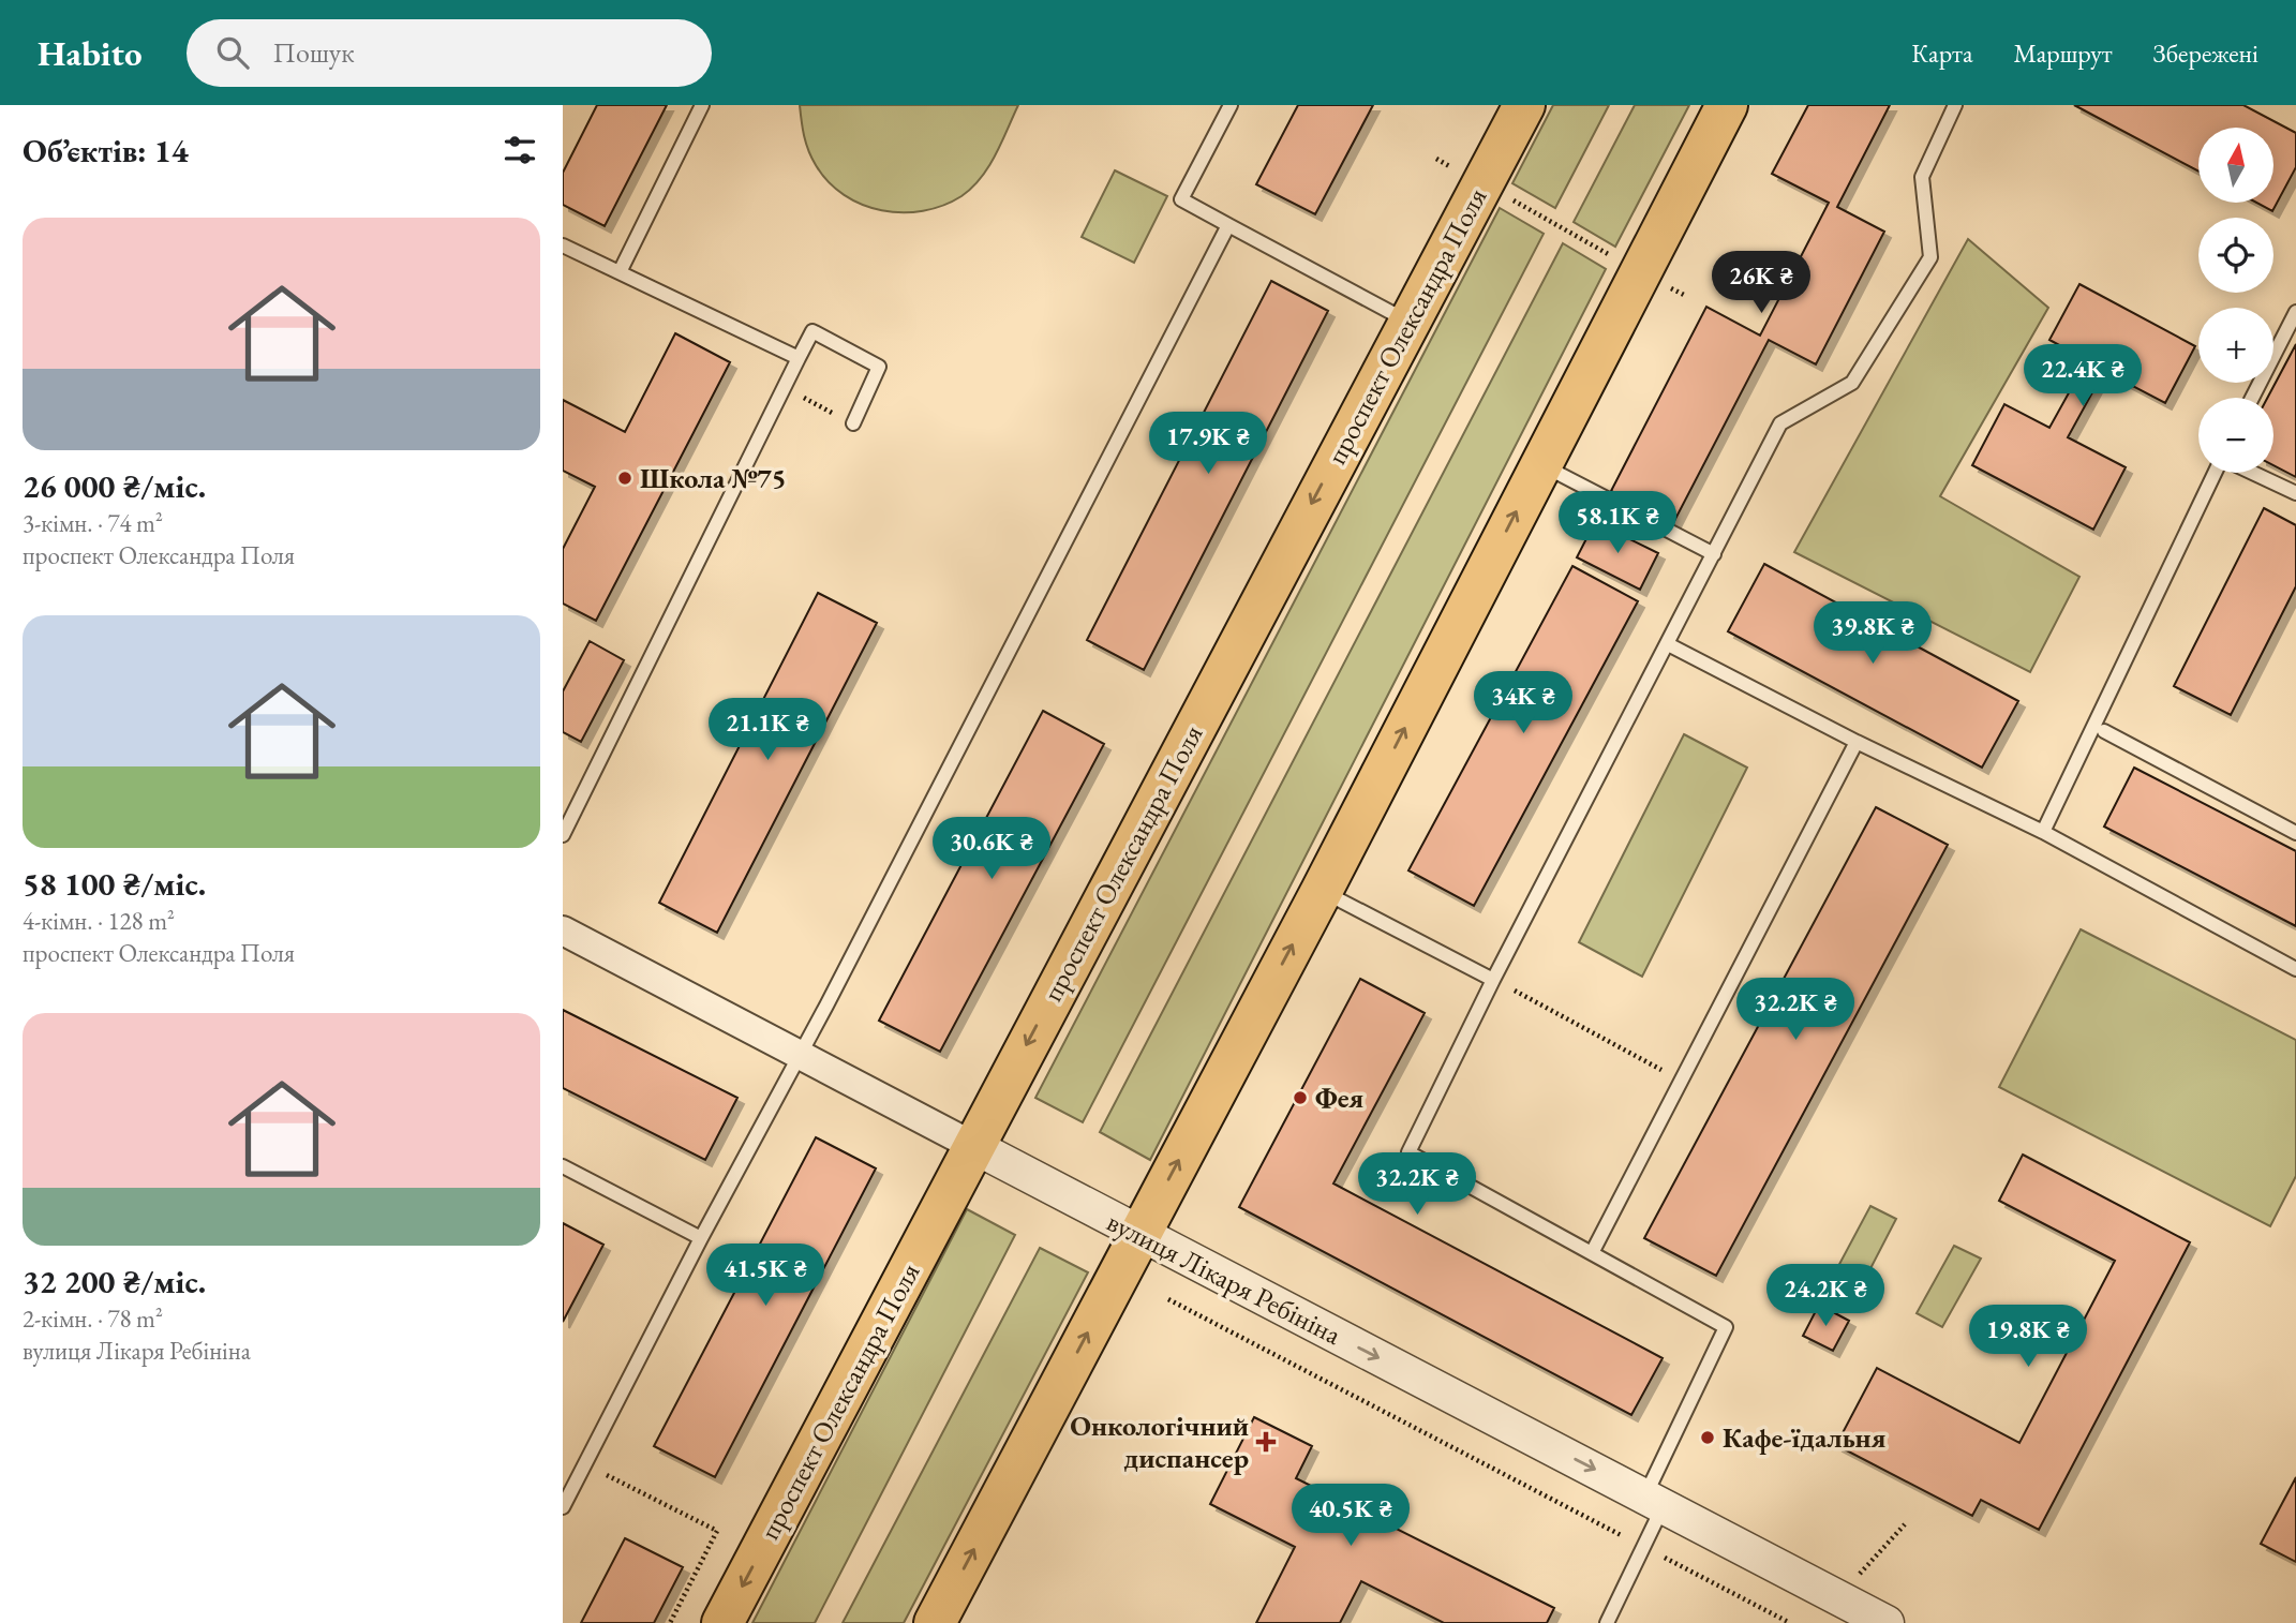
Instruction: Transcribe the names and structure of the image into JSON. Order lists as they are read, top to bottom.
{
  "streets": {
    "main road": ["проспект Олександра Поля"],
    "street": ["вулиця Лікаря Ребініна"]
  },
  "crossings": [
    ["проспект Олександра Поля", "вулиця Лікаря Ребініна"]
  ],
  "one_way": ["вулиця Лікаря Ребініна"],
  "places": {
    "other": ["Школа №75", "Фея", "Кафе-їдальня"],
    "health": ["Онкологічний диспансер"]
  },
  "north": "top",
  "page": {
    "header": "Habito",
    "search": "Пошук",
    "nav": ["Карта", "Маршрут", "Збережені"],
    "heading": "Об’єктів: 14",
    "map_buttons": ["+", "−"],
    "list": [
      {
        "name": "26 000 ₴/міс.",
        "note": "3-кімн. · 74 m² · проспект Олександра Поля"
      },
      {
        "name": "58 100 ₴/міс.",
        "note": "4-кімн. · 128 m² · проспект Олександра Поля"
      },
      {
        "name": "32 200 ₴/міс.",
        "note": "2-кімн. · 78 m² · вулиця Лікаря Ребініна"
      }
    ],
    "price": [
      "26K ₴",
      "22.4K ₴",
      "17.9K ₴",
      "58.1K ₴",
      "39.8K ₴",
      "34K ₴",
      "21.1K ₴",
      "30.6K ₴",
      "32.2K ₴",
      "32.2K ₴",
      "41.5K ₴",
      "24.2K ₴",
      "19.8K ₴",
      "40.5K ₴"
    ]
  }
}
